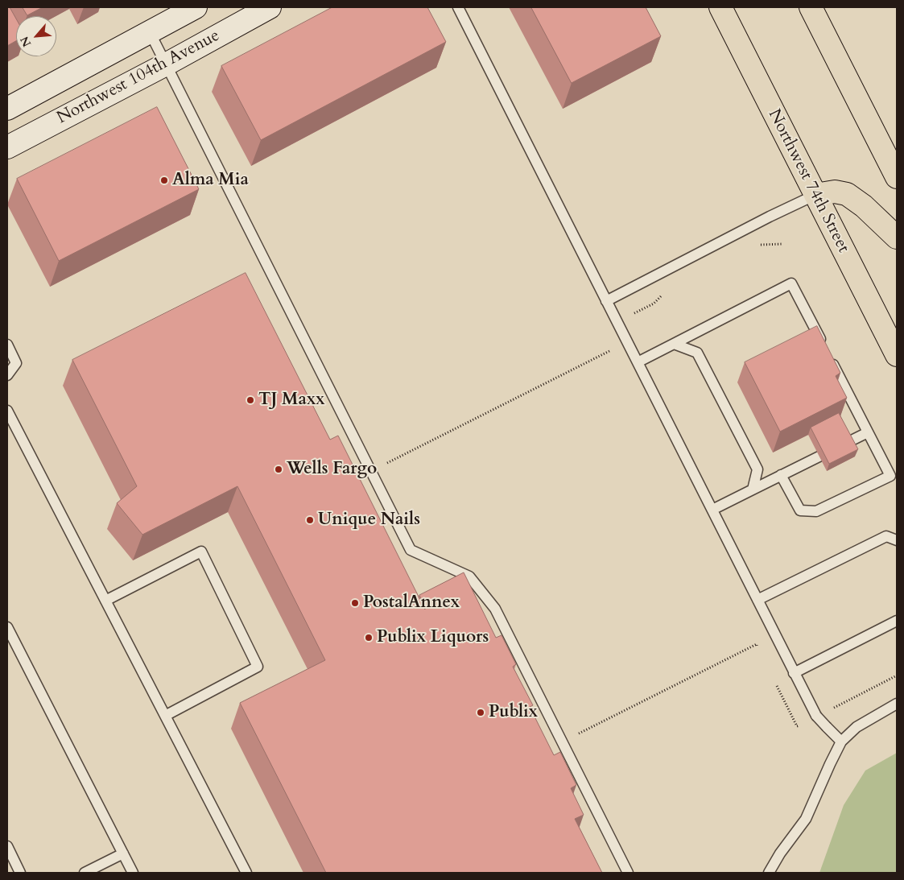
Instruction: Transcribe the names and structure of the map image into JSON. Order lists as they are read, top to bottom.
{
  "streets": {
    "main road": ["Northwest 74th Street"],
    "street": ["Northwest 104th Avenue"]
  },
  "places": [
    "Alma Mia",
    "TJ Maxx",
    "Wells Fargo",
    "Unique Nails",
    "PostalAnnex",
    "Publix Liquors",
    "Publix"
  ],
  "north": "bottom left"
}
